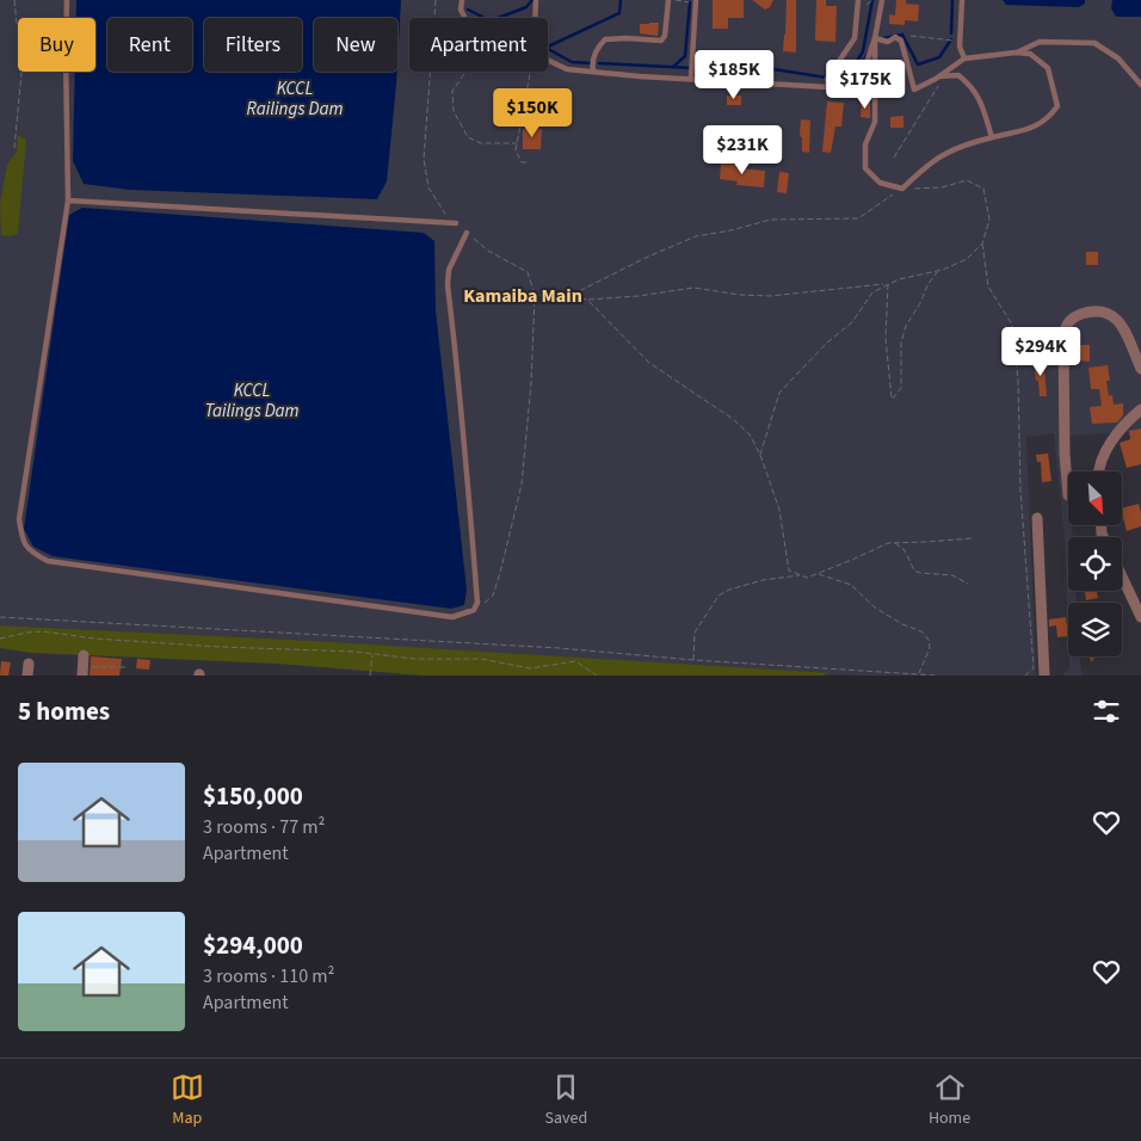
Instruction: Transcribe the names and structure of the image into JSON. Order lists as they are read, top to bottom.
{
  "districts": ["Kamaiba Main"],
  "water": ["KCCL Railings Dam", "KCCL Tailings Dam"],
  "north": "bottom right",
  "page": {
    "chip": [
      "Buy",
      "Rent",
      "Filters",
      "New",
      "Apartment"
    ],
    "price": [
      "$185K",
      "$175K",
      "$150K",
      "$231K",
      "$294K"
    ],
    "heading": "5 homes",
    "list": [
      {
        "name": "$150,000",
        "note": "3 rooms · 77 m² · Apartment"
      },
      {
        "name": "$294,000",
        "note": "3 rooms · 110 m² · Apartment"
      }
    ],
    "tabs": ["Map", "Saved", "Home"]
  }
}
